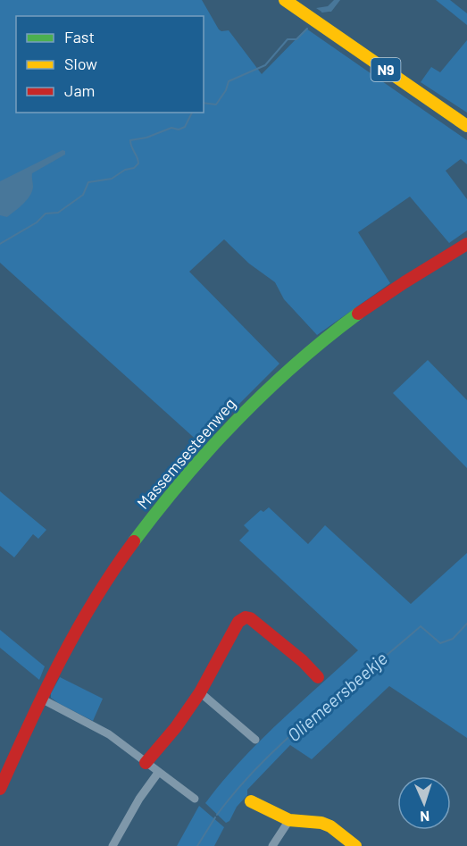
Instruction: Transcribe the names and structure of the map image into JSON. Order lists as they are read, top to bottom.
{
  "streets": {
    "main road": ["N9", "Massemsesteenweg"]
  },
  "water": ["Oliemeersbeekje"],
  "legend": ["Fast", "Slow", "Jam"],
  "north": "bottom"
}
